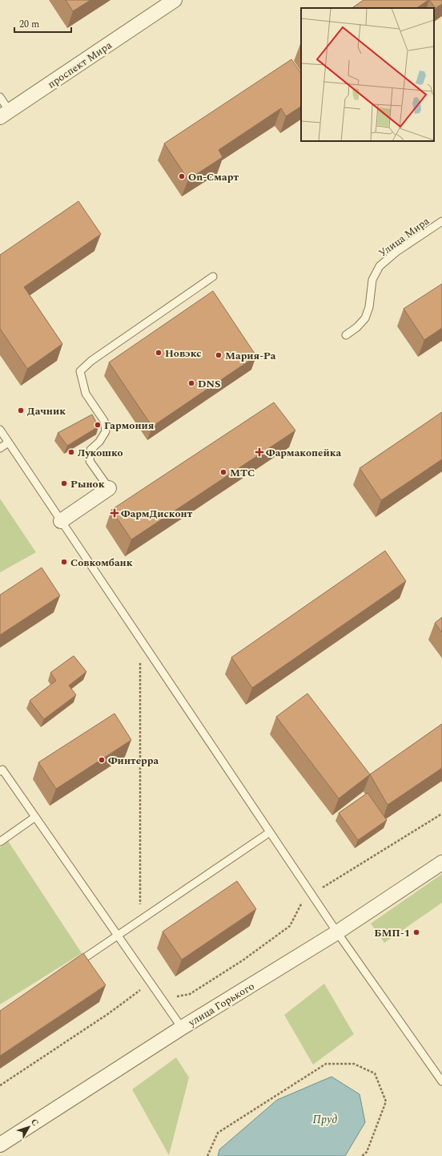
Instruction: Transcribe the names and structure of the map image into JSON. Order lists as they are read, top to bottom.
{
  "streets": {
    "street": ["проспект Мира", "улица Горького"],
    "lane": ["Улица Мира"]
  },
  "water": ["Пруд"],
  "places": {
    "other": [
      "On-Смарт",
      "Новэкс",
      "Мария-Ра",
      "DNS",
      "Дачник",
      "Гармония",
      "Лукошко",
      "МТС",
      "Рынок",
      "Совкомбанк",
      "Финтерра",
      "БМП-1"
    ],
    "health": ["Фармакопейка", "ФармДисконт"]
  },
  "scale_bar": "20 m",
  "north": "top right"
}
